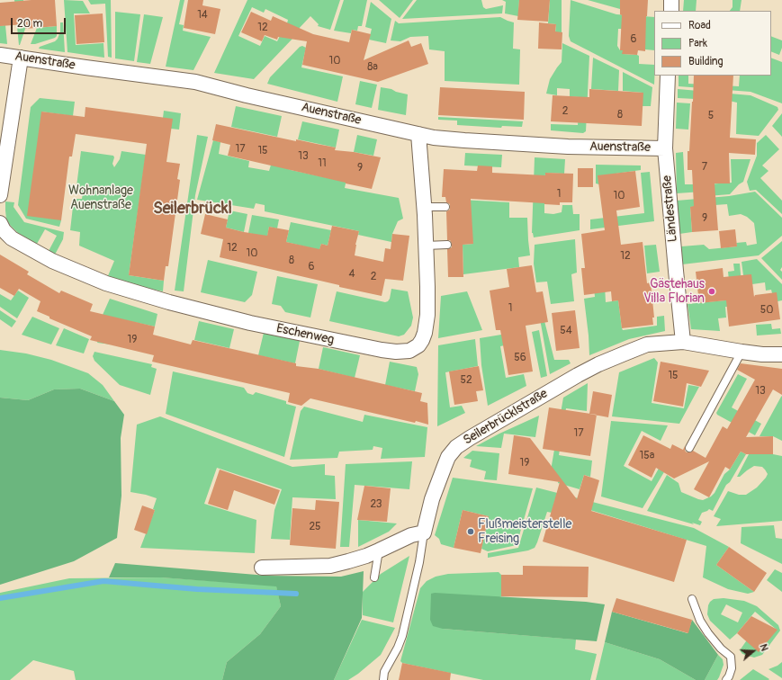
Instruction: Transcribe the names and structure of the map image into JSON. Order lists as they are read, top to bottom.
{
  "streets": {
    "street": [
      "Auenstraße",
      "Ländestraße",
      "Eschenweg",
      "Seilerbrücklstraße"
    ]
  },
  "crossings": [
    ["Auenstraße", "Ländestraße"],
    ["Auenstraße", "Eschenweg"],
    ["Ländestraße", "Seilerbrücklstraße"]
  ],
  "districts": ["Seilerbrückl"],
  "parks": ["Wohnanlage Auenstraße"],
  "places": ["Gästehaus Villa Florian", "Flußmeisterstelle Freising"],
  "house_numbers": [
    "14",
    "12",
    "6",
    "10",
    "8a",
    "2",
    "8",
    "5",
    "17",
    "15",
    "13",
    "11",
    "7",
    "9",
    "1",
    "10",
    "9",
    "12",
    "10",
    "12",
    "8",
    "6",
    "4",
    "2",
    "1",
    "50",
    "54",
    "19",
    "56",
    "15",
    "52",
    "13",
    "17",
    "15a",
    "19",
    "23",
    "25"
  ],
  "legend": ["Road", "Park", "Building"],
  "scale_bar": "20 m",
  "north": "right"
}
